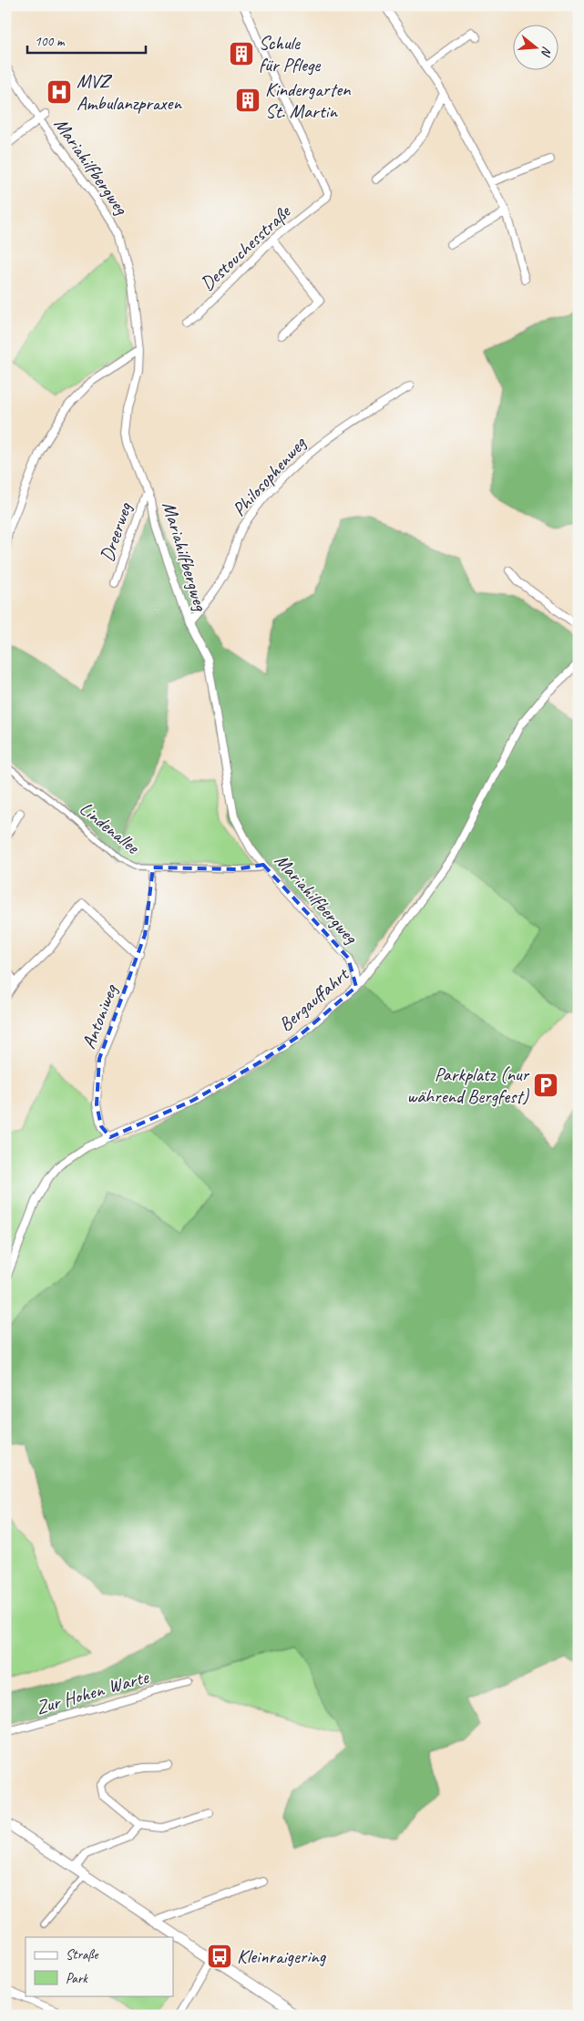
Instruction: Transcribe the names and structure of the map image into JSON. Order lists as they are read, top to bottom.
{
  "streets": {
    "street": [
      "Mariahilfbergweg",
      "Destouchesstraße",
      "Philosophenweg",
      "Dreerweg",
      "Lindenallee",
      "Bergauffahrt",
      "Antoniweg",
      "Zur Hohen Warte"
    ]
  },
  "crossings": [
    ["Mariahilfbergweg", "Philosophenweg"],
    ["Mariahilfbergweg", "Dreerweg"],
    ["Mariahilfbergweg", "Lindenallee"],
    ["Mariahilfbergweg", "Bergauffahrt"],
    ["Bergauffahrt", "Antoniweg"]
  ],
  "places": {
    "building": ["Schule für Pflege", "Kindergarten St. Martin"],
    "hospital": ["MVZ Ambulanzpraxen"],
    "parking": ["Parkplatz (nur während Bergfest)"],
    "bus stop": ["Kleinraigering"]
  },
  "legend": ["Straße", "Park"],
  "scale_bar": "100 m",
  "north": "right"
}
